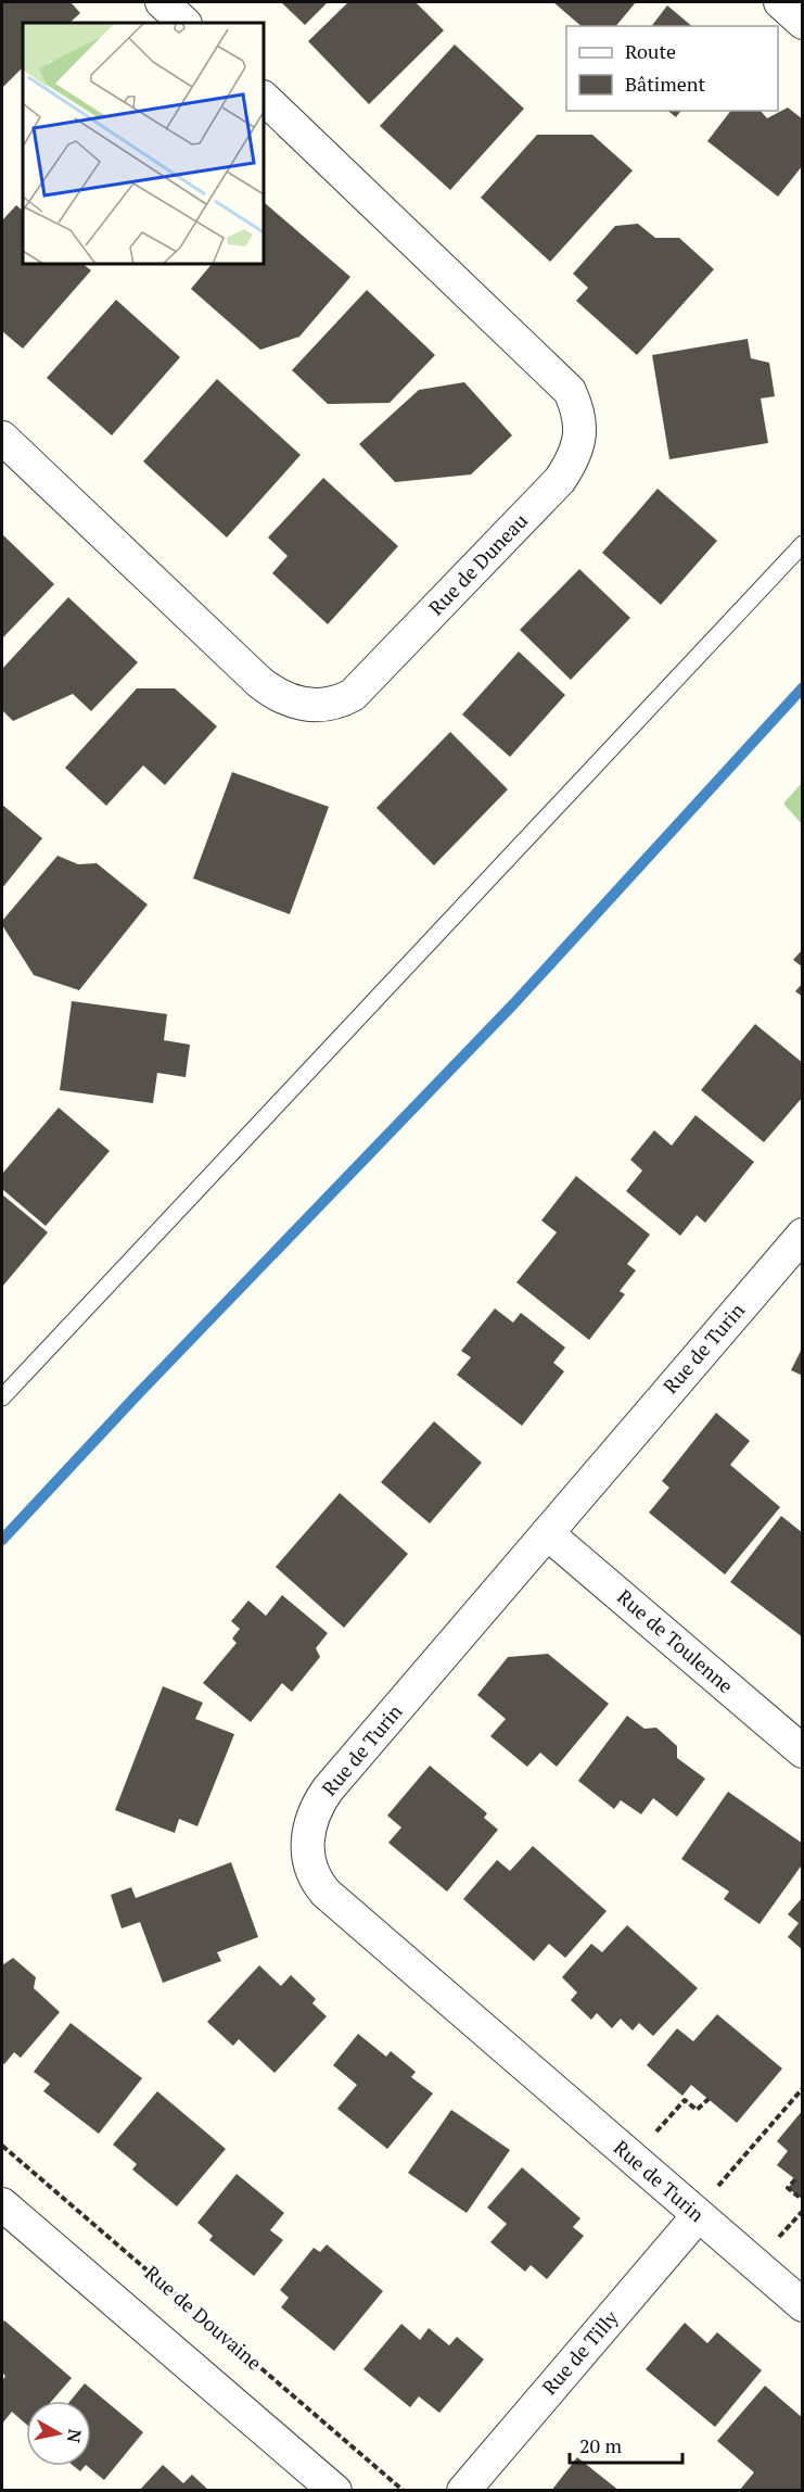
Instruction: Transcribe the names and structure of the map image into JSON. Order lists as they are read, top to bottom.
{
  "streets": {
    "street": [
      "Rue de Duneau",
      "Rue de Turin",
      "Rue de Toulenne",
      "Rue de Tilly"
    ],
    "path": ["Rue de Douvaine"]
  },
  "crossings": [
    ["Rue de Turin", "Rue de Toulenne"],
    ["Rue de Turin", "Rue de Tilly"]
  ],
  "legend": ["Route", "Bâtiment"],
  "scale_bar": "20 m",
  "north": "right"
}
